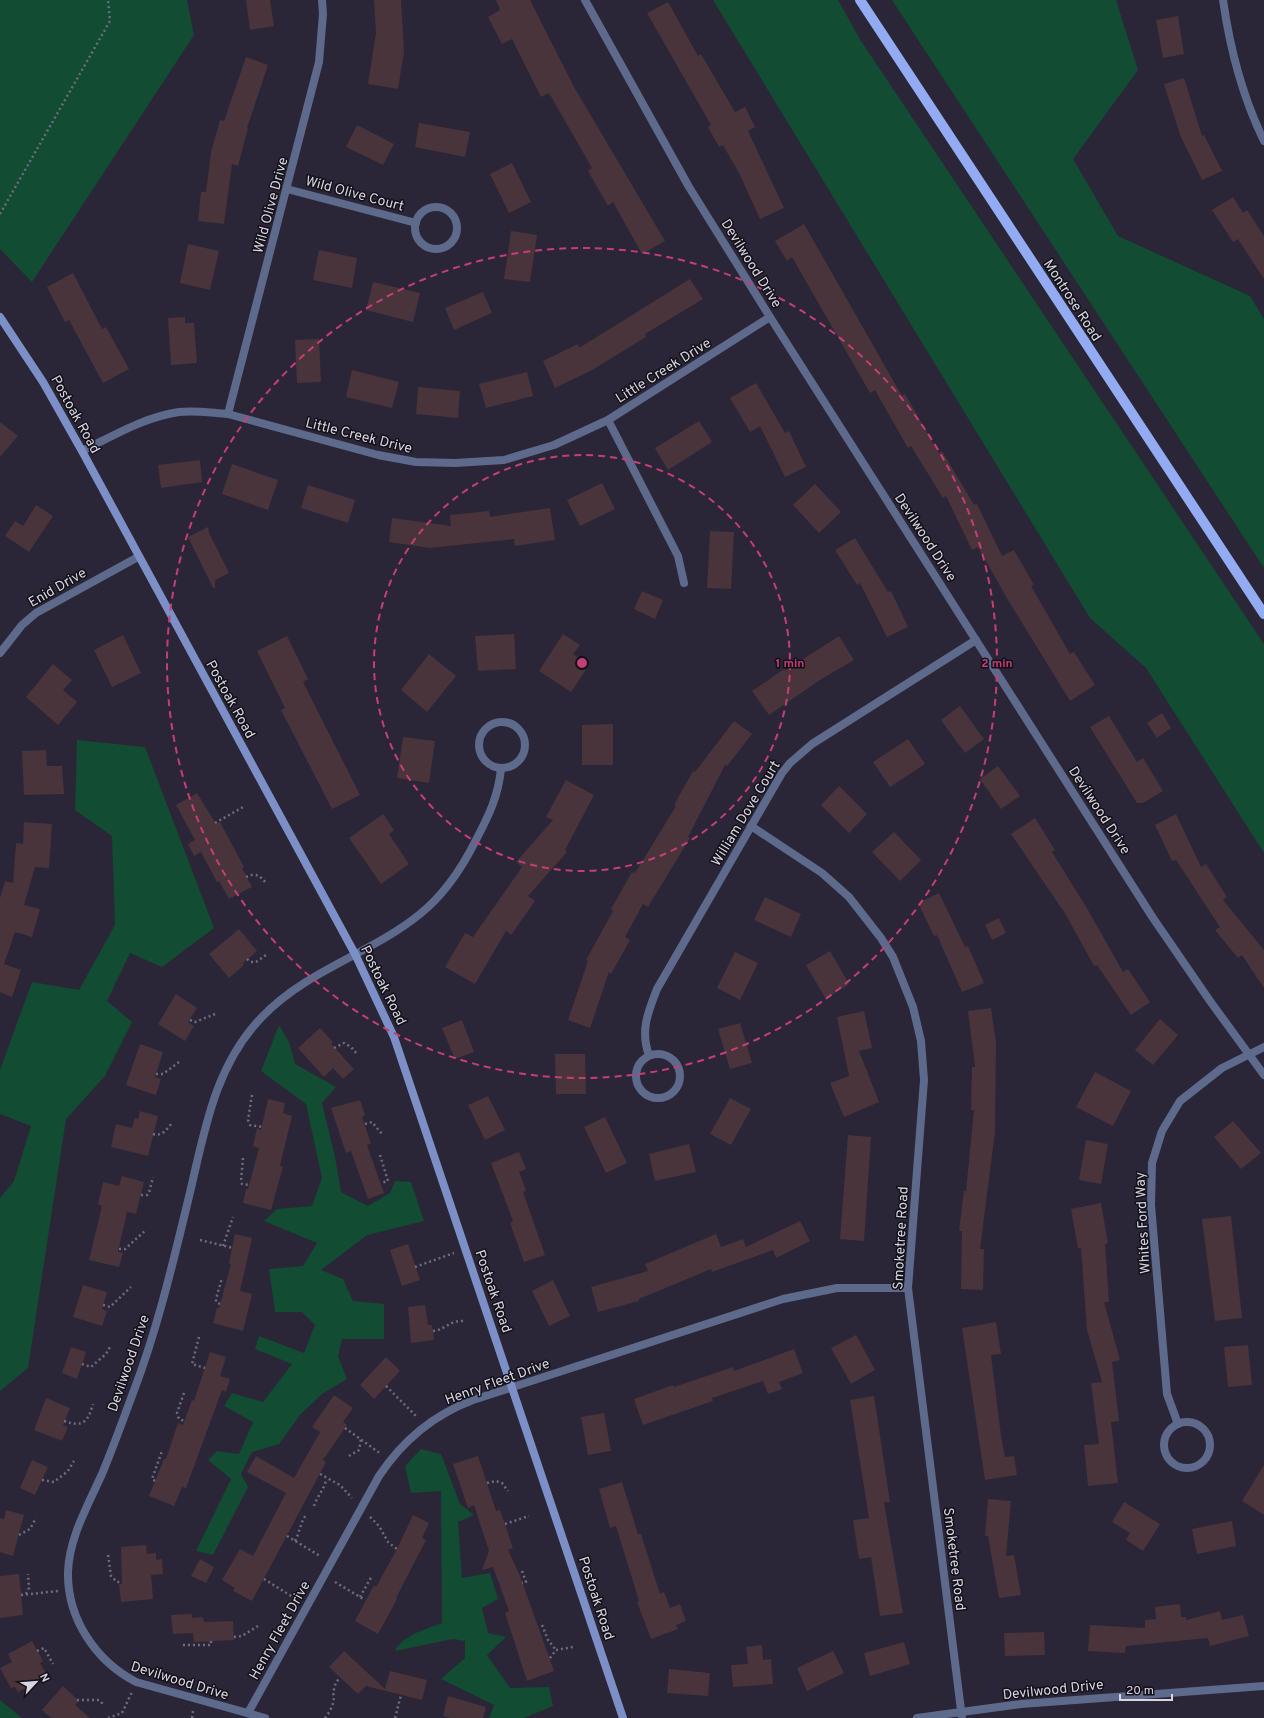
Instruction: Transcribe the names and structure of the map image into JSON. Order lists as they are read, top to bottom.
{
  "streets": {
    "main road": ["Montrose Road"],
    "street": [
      "Wild Olive Court",
      "Wild Olive Drive",
      "Devilwood Drive",
      "Little Creek Drive",
      "Postoak Road",
      "Enid Drive",
      "William Dove Court",
      "Whites Ford Way",
      "Smoketree Road",
      "Henry Fleet Drive"
    ]
  },
  "crossings": [
    ["Wild Olive Court", "Wild Olive Drive"],
    ["Wild Olive Drive", "Little Creek Drive"],
    ["Devilwood Drive", "Little Creek Drive"],
    ["Devilwood Drive", "Postoak Road"],
    ["Devilwood Drive", "William Dove Court"],
    ["Devilwood Drive", "Whites Ford Way"],
    ["Devilwood Drive", "Smoketree Road"],
    ["Devilwood Drive", "Henry Fleet Drive"],
    ["Little Creek Drive", "Postoak Road"],
    ["Postoak Road", "Enid Drive"],
    ["Postoak Road", "Henry Fleet Drive"],
    ["William Dove Court", "Smoketree Road"],
    ["Smoketree Road", "Henry Fleet Drive"]
  ],
  "scale_bar": "20 m",
  "north": "top right",
  "rings": ["1 min", "2 min"]
}
